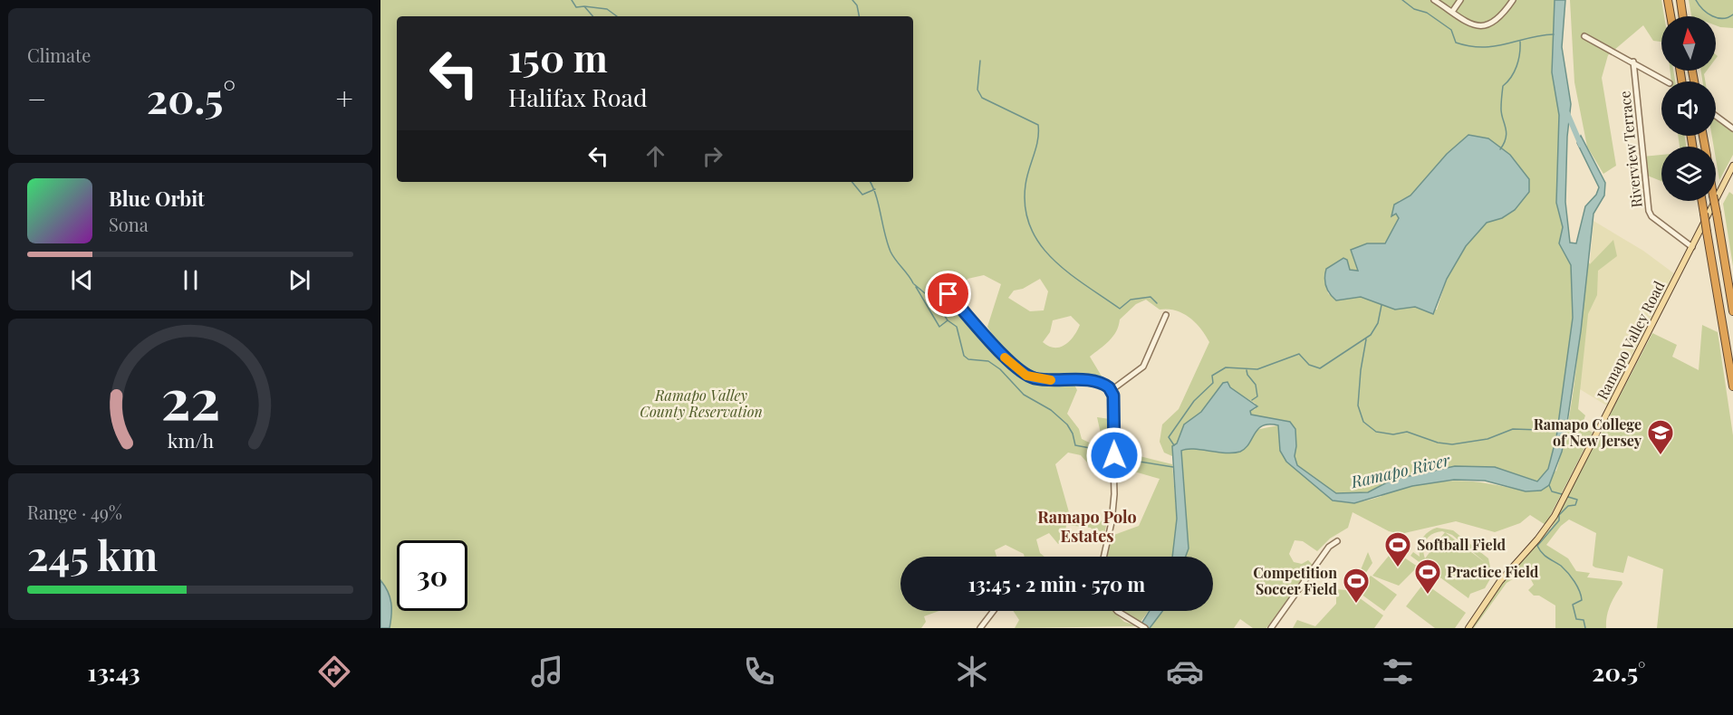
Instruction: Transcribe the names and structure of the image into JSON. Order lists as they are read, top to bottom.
{
  "streets": {
    "main road": ["Ramapo Valley Road"],
    "street": ["Riverview Terrace"]
  },
  "crossings": [
    ["Riverview Terrace", "Ramapo Valley Road"]
  ],
  "districts": ["Ramapo Polo Estates"],
  "water": ["Ramapo River"],
  "parks": ["Ramapo Valley County Reservation"],
  "places": {
    "school or university": ["Ramapo College of New Jersey"],
    "sports": ["Softball Field", "Practice Field", "Competition Soccer Field"]
  },
  "north": "top",
  "page": {
    "tile": [
      "Climate",
      ["Range · 49%", "245 km"]
    ],
    "turn": ["150 m", "Halifax Road"],
    "heat": ["−", "20.5°", "+"],
    "song": ["Blue Orbit", "Sona"],
    "limit": "30",
    "trip": "13:45 · 2 min · 570 m",
    "tabs": ["13:43", "20.5°"],
    "gauge": ["22", "km/h"]
  }
}
